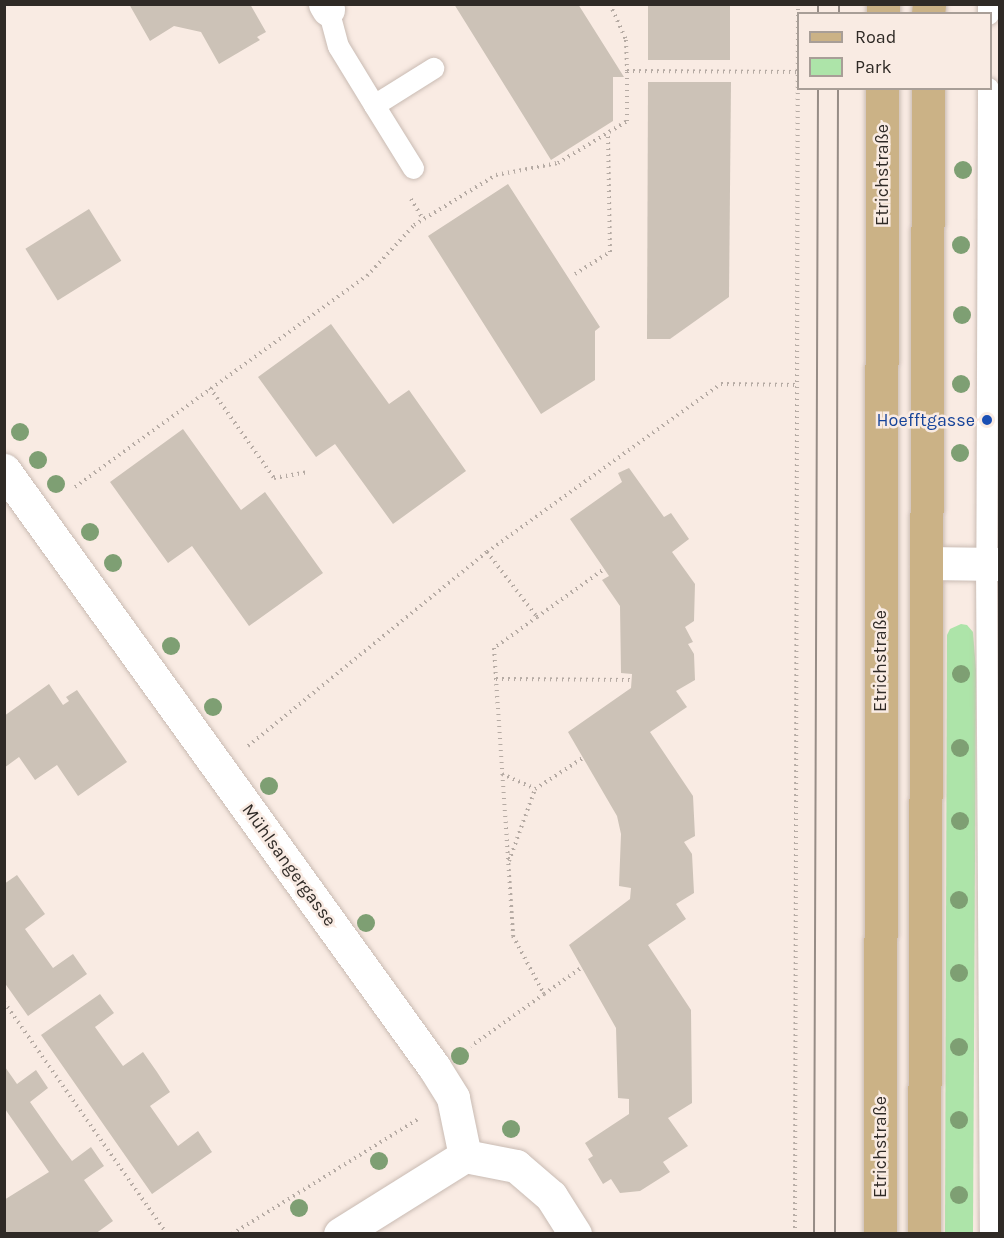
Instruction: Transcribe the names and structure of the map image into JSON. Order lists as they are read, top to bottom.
{
  "streets": {
    "main road": ["Etrichstraße"],
    "street": ["Mühlsangergasse"]
  },
  "places": ["Hoefftgasse"],
  "legend": ["Road", "Park"]
}
